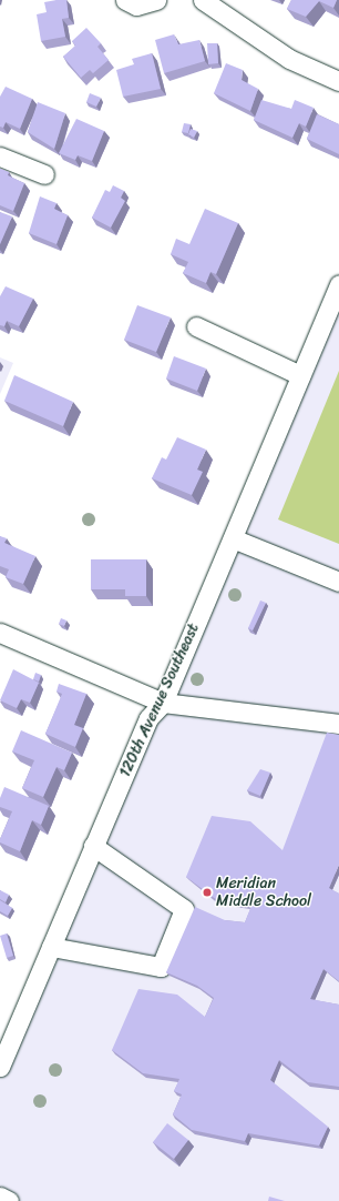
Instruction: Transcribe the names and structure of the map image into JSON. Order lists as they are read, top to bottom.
{
  "streets": {
    "street": ["120th Avenue Southeast"]
  },
  "places": ["Meridian Middle School"]
}
